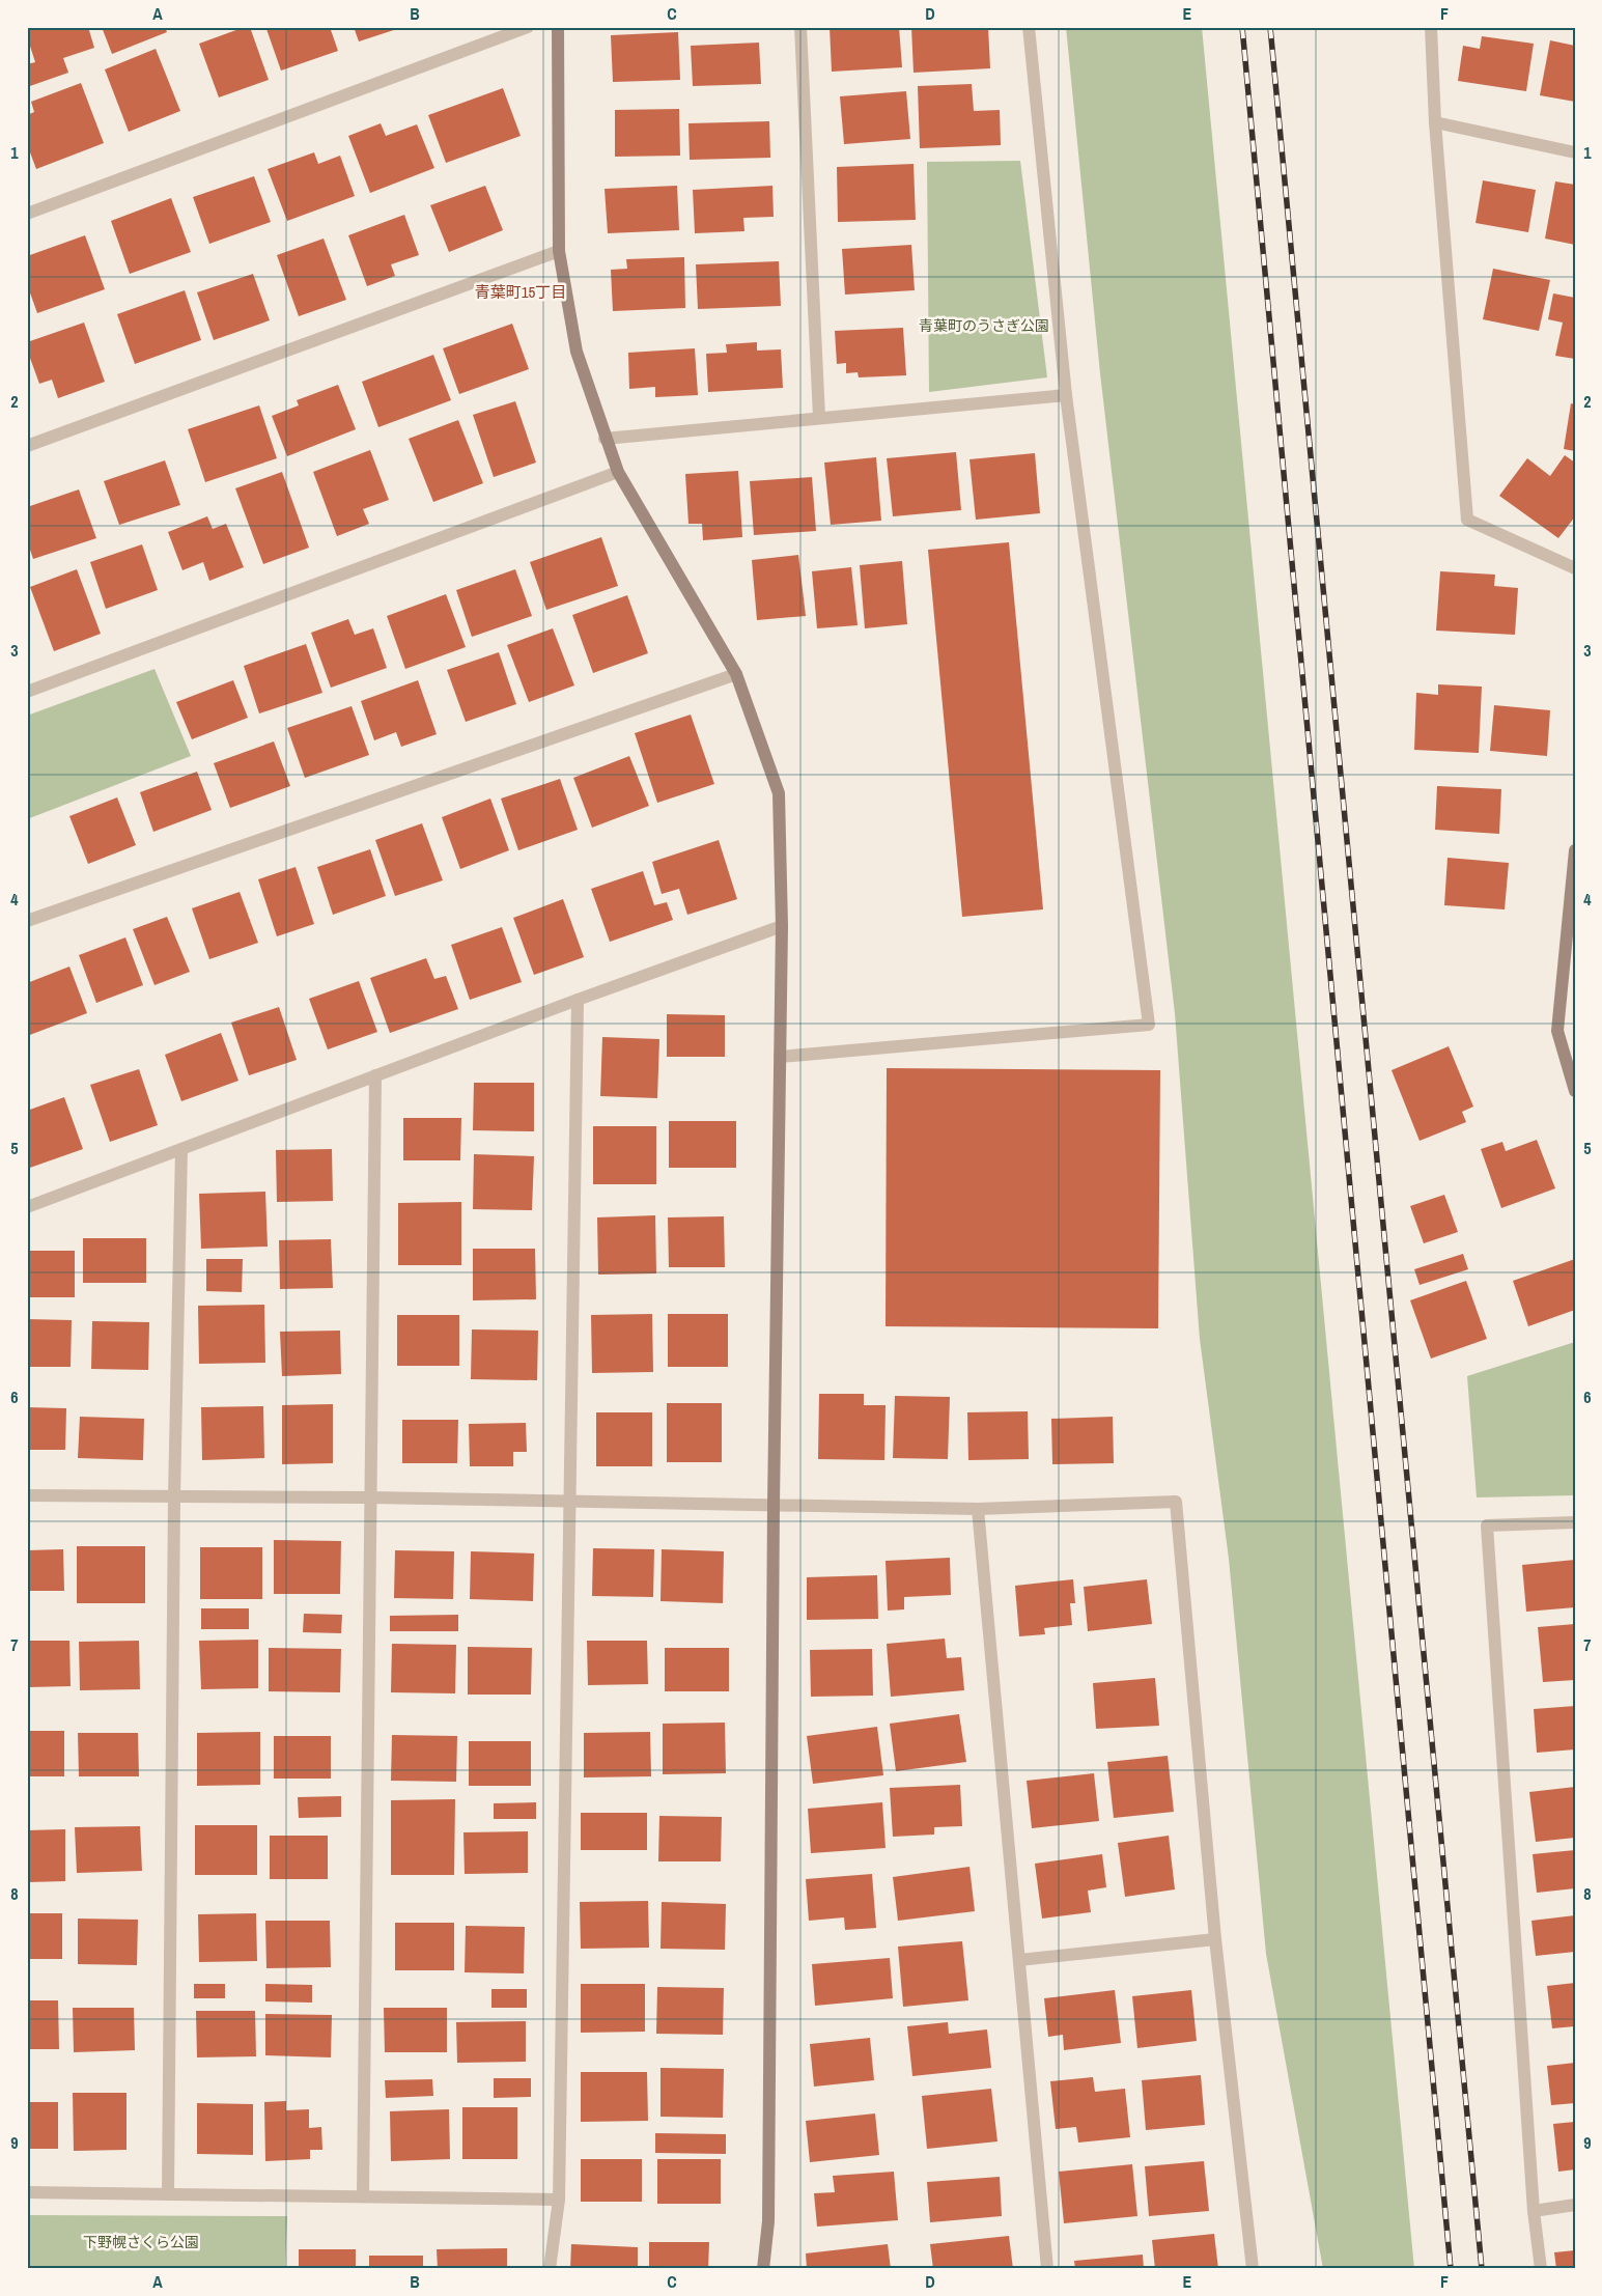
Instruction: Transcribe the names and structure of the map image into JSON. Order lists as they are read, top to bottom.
{
  "districts": ["青葉町15丁目"],
  "parks": ["青葉町のうさぎ公園", "下野幌さくら公園"],
  "grid": {
    "columns": [
      "A",
      "B",
      "C",
      "D",
      "E",
      "F"
    ],
    "rows": [
      "1",
      "2",
      "3",
      "4",
      "5",
      "6",
      "7",
      "8",
      "9"
    ]
  }
}
